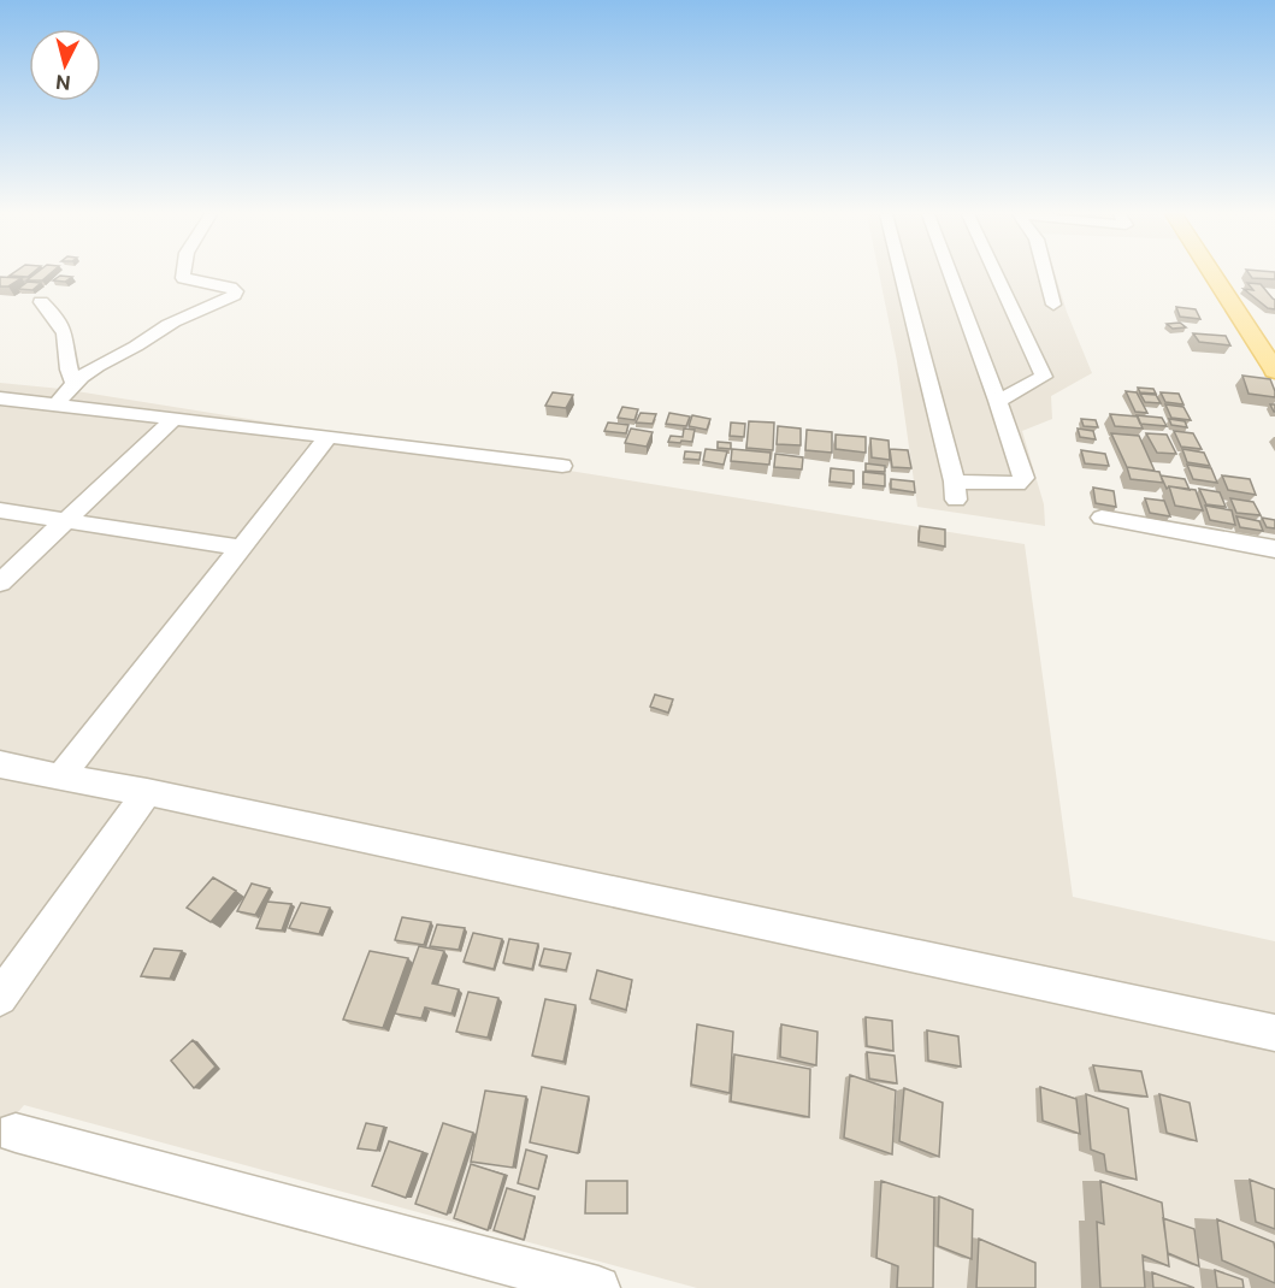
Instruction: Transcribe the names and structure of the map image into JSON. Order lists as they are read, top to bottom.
{
  "north": "bottom"
}
